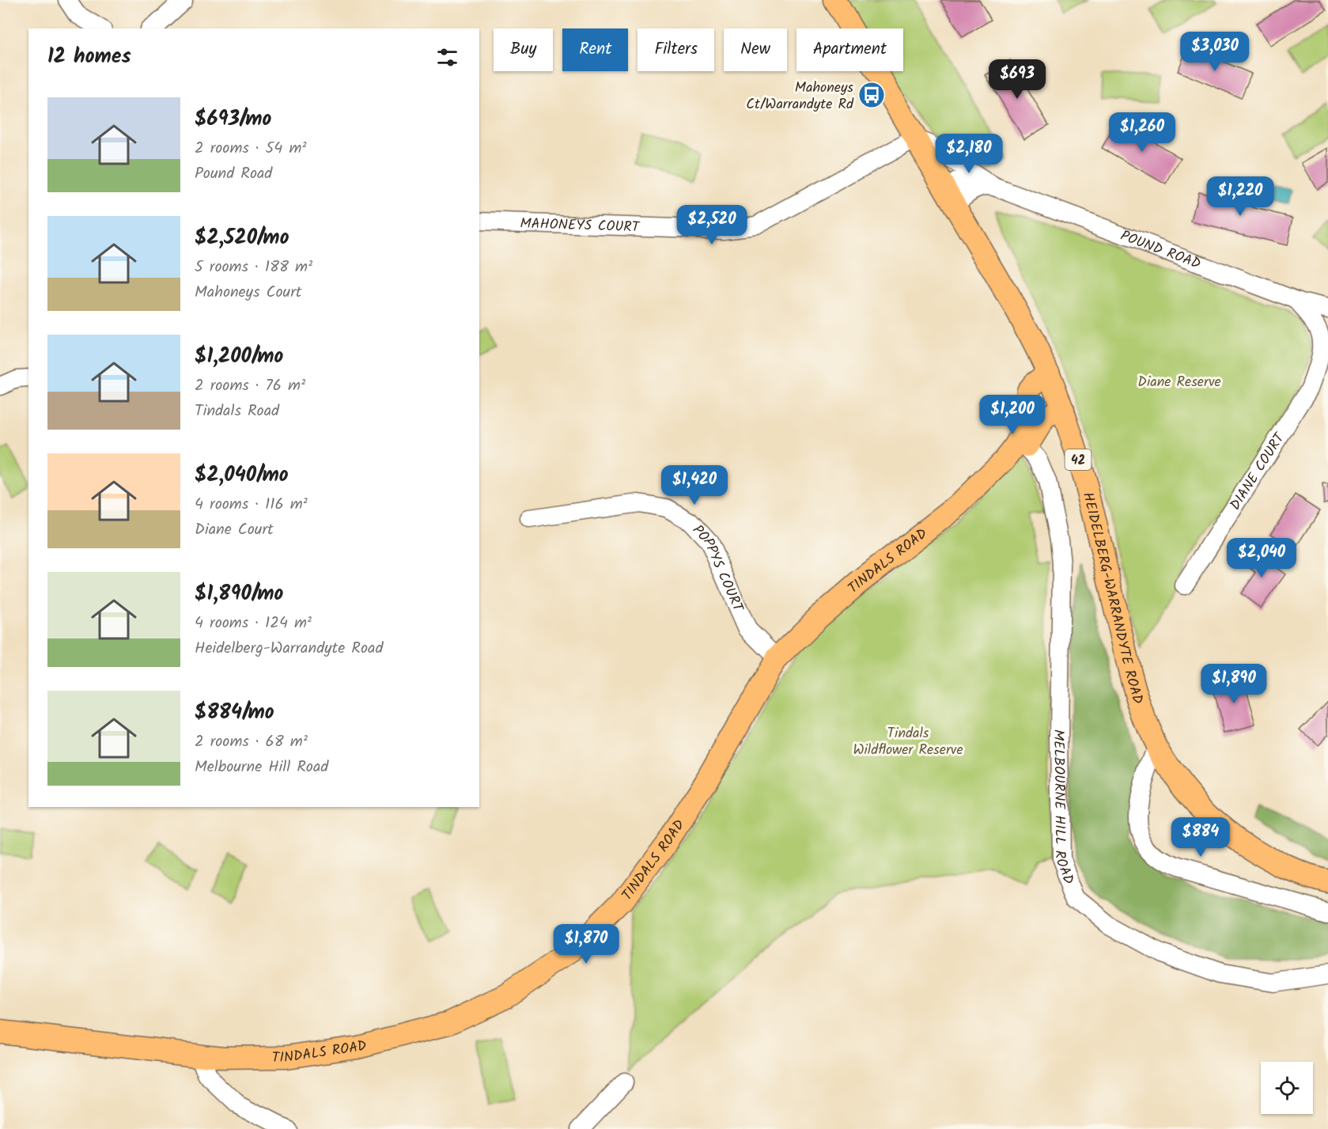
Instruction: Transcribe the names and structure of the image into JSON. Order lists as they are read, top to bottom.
{
  "streets": {
    "main road": ["42", "TINDALS ROAD", "HEIDELBERG-WARRANDYTE ROAD"],
    "street": [
      "MAHONEYS COURT",
      "POUND ROAD",
      "DIANE COURT",
      "POPPYS COURT",
      "MELBOURNE HILL ROAD"
    ]
  },
  "crossings": [
    ["MAHONEYS COURT", "POUND ROAD"],
    ["MAHONEYS COURT", "HEIDELBERG-WARRANDYTE ROAD"],
    ["POUND ROAD", "DIANE COURT"],
    ["POUND ROAD", "HEIDELBERG-WARRANDYTE ROAD"],
    ["TINDALS ROAD", "POPPYS COURT"],
    ["TINDALS ROAD", "HEIDELBERG-WARRANDYTE ROAD"],
    ["TINDALS ROAD", "MELBOURNE HILL ROAD"]
  ],
  "parks": ["Diane Reserve", "Tindals Wildflower Reserve"],
  "places": {
    "bus stop": ["Mahoneys Ct/Warrandyte Rd"]
  },
  "page": {
    "chip": [
      "Buy",
      "Rent",
      "Filters",
      "New",
      "Apartment"
    ],
    "heading": "12 homes",
    "price": [
      "$3,030",
      "$693",
      "$1,260",
      "$2,180",
      "$1,220",
      "$2,520",
      "$1,200",
      "$1,420",
      "$2,040",
      "$1,890",
      "$884",
      "$1,870"
    ],
    "list": [
      {
        "name": "$693/mo",
        "note": "2 rooms · 54 m² · Pound Road"
      },
      {
        "name": "$2,520/mo",
        "note": "5 rooms · 188 m² · Mahoneys Court"
      },
      {
        "name": "$1,200/mo",
        "note": "2 rooms · 76 m² · Tindals Road"
      },
      {
        "name": "$2,040/mo",
        "note": "4 rooms · 116 m² · Diane Court"
      },
      {
        "name": "$1,890/mo",
        "note": "4 rooms · 124 m² · Heidelberg-Warrandyte Road"
      },
      {
        "name": "$884/mo",
        "note": "2 rooms · 68 m² · Melbourne Hill Road"
      }
    ]
  }
}
